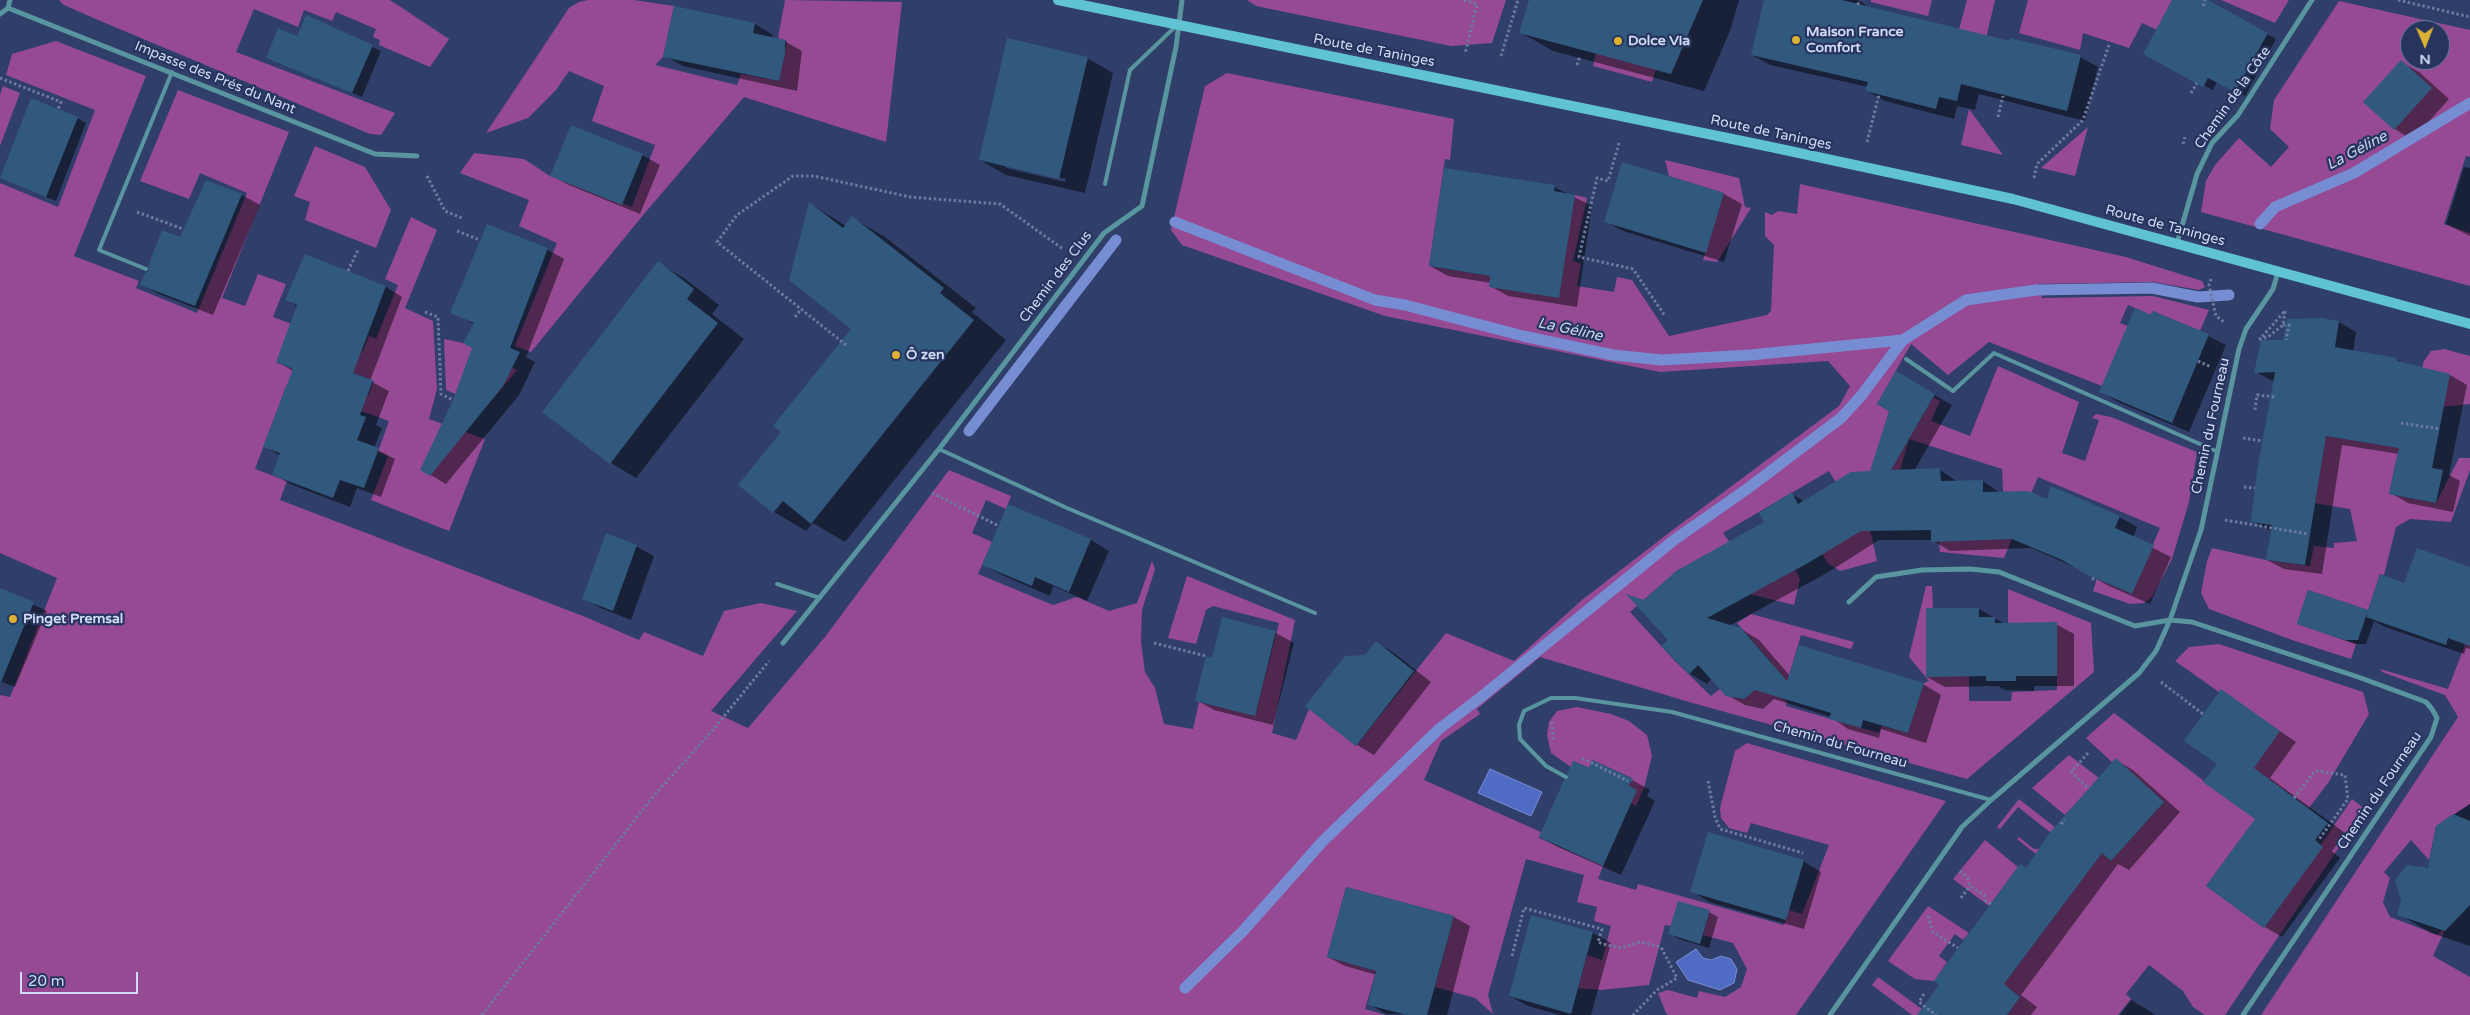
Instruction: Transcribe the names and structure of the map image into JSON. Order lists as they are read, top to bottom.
{
  "streets": {
    "main road": ["Route de Taninges"],
    "street": [
      "Impasse des Prés du Nant",
      "Chemin de la Côte",
      "Chemin des Clus",
      "Chemin du Fourneau"
    ]
  },
  "crossings": [
    ["Route de Taninges", "Chemin de la Côte"],
    ["Route de Taninges", "Chemin des Clus"],
    ["Route de Taninges", "Chemin du Fourneau"]
  ],
  "water": ["La Géline"],
  "places": [
    "Maison France Comfort",
    "Dolce Via",
    "Ô zen",
    "Pinget Premsal"
  ],
  "scale_bar": "20 m",
  "north": "bottom"
}
